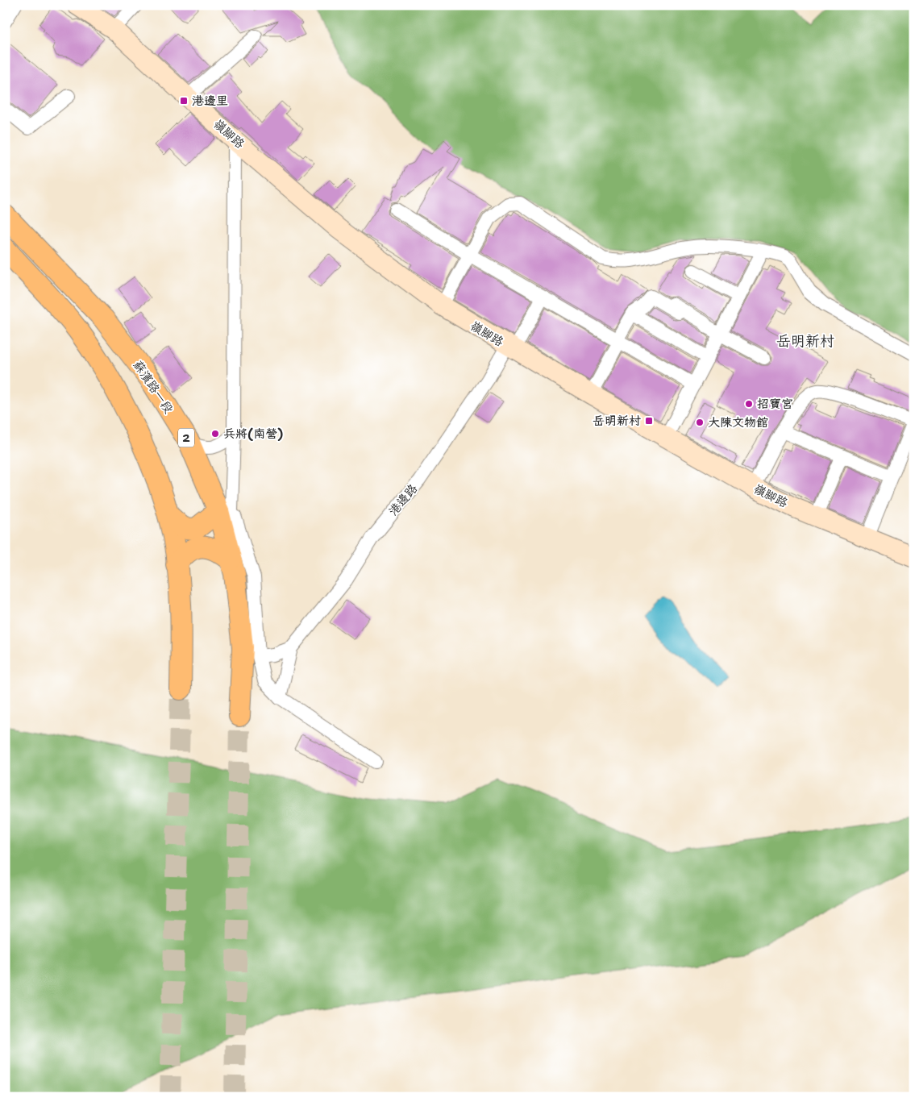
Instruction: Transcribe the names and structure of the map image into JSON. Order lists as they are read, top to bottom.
{
  "streets": {
    "main road": ["蘇濱路一段", "2"],
    "street": ["嶺腳路", "港邊路"]
  },
  "crossings": [
    ["嶺腳路", "港邊路"]
  ],
  "districts": ["岳明新村"],
  "places": {
    "transit": ["港邊里", "岳明新村"],
    "other": ["招寶宮", "大陳文物館", "兵將(南營)"]
  }
}
